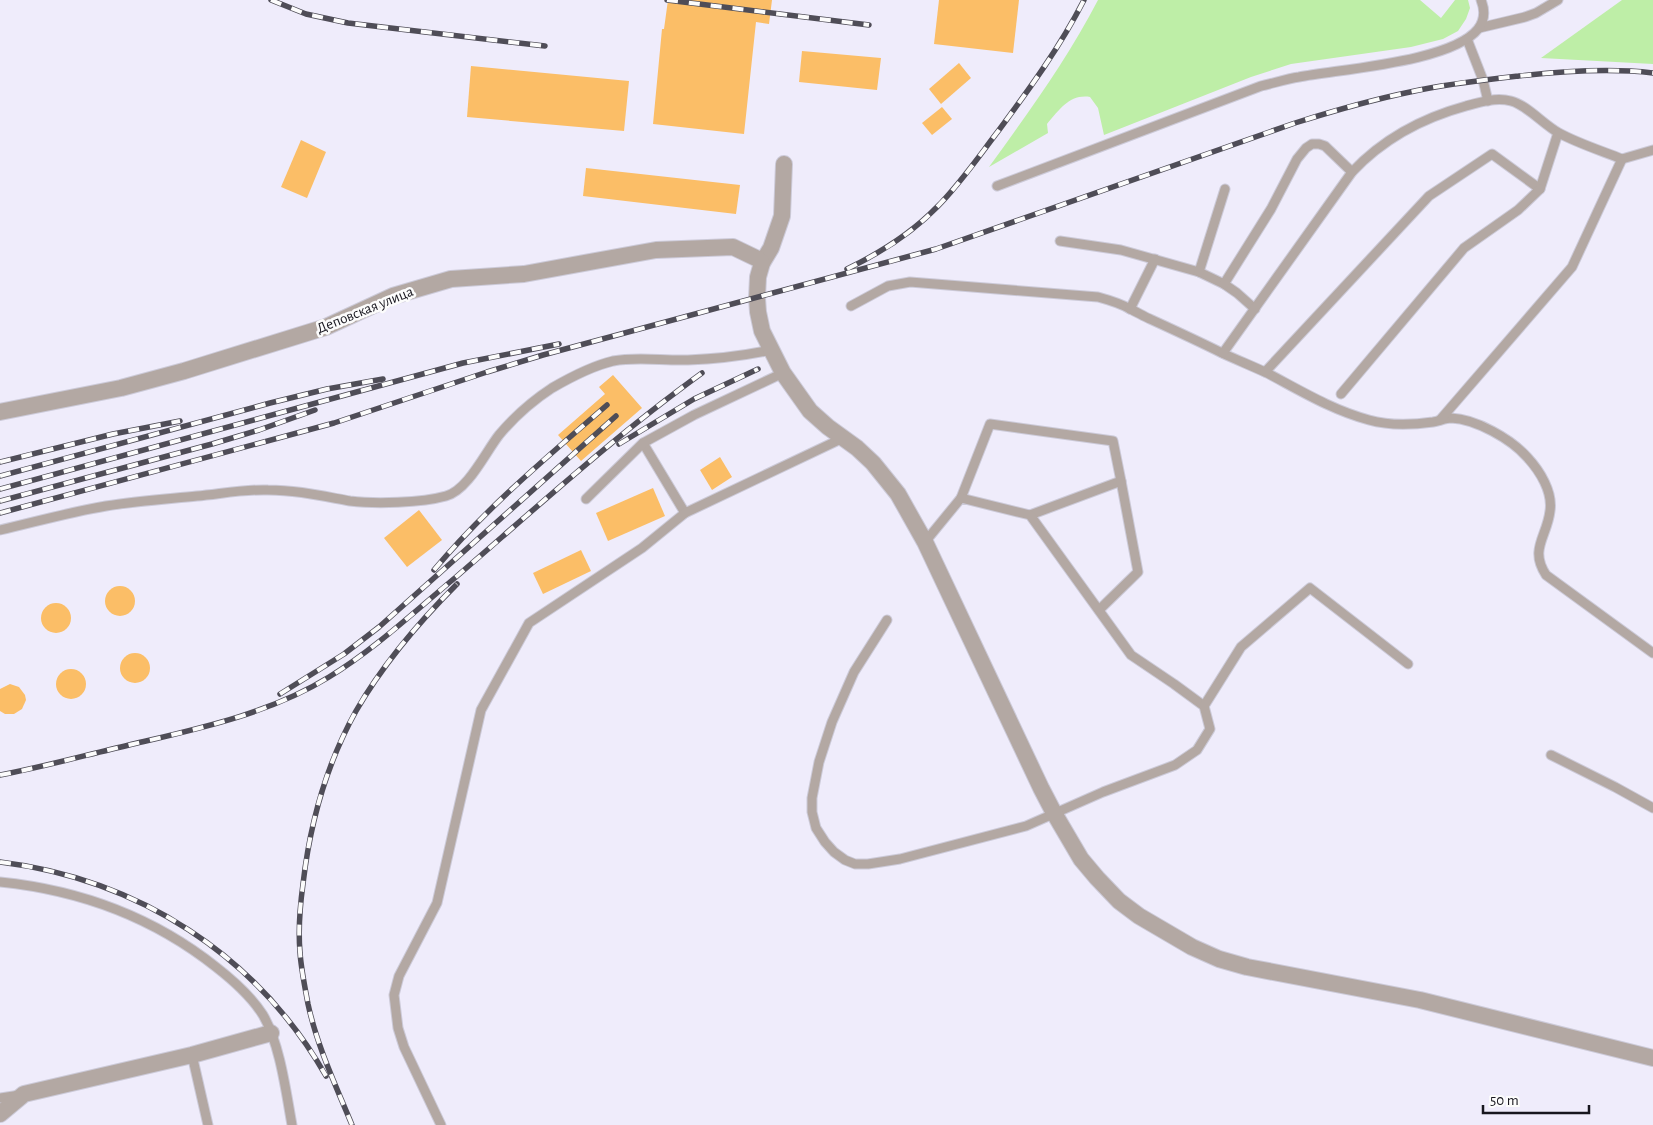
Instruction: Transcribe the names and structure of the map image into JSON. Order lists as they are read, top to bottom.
{
  "streets": {
    "street": ["Деповская улица"]
  },
  "scale_bar": "50 m"
}
